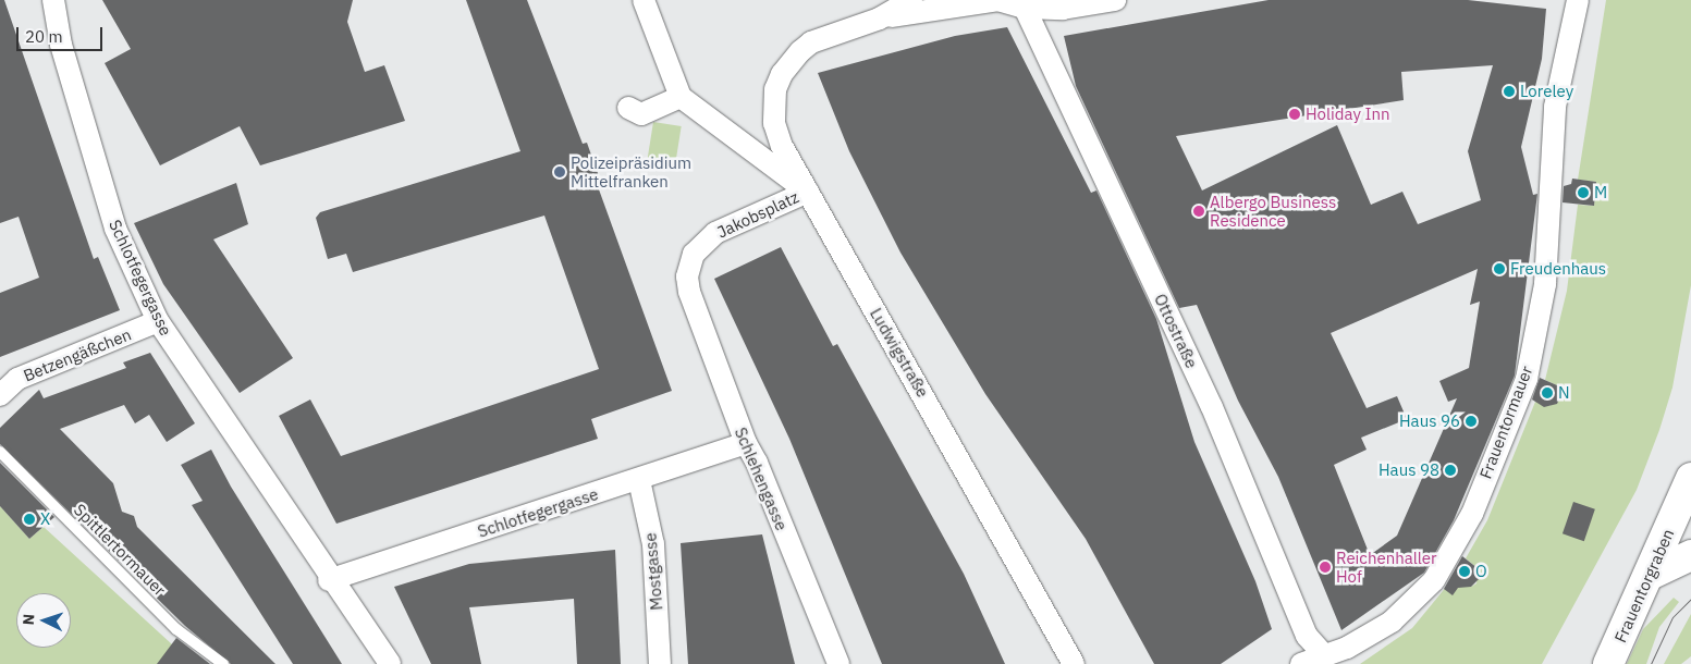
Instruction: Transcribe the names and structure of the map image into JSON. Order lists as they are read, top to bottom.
{
  "streets": {
    "main road": ["Frauentorgraben"],
    "street": [
      "Jakobsplatz",
      "Schlotfegergasse",
      "Ottostraße",
      "Ludwigstraße",
      "Betzengäßchen",
      "Frauentormauer",
      "Schlehengasse",
      "Mostgasse"
    ],
    "lane": ["Spittlertormauer"]
  },
  "crossings": [
    ["Jakobsplatz", "Ludwigstraße"],
    ["Jakobsplatz", "Schlehengasse"],
    ["Schlotfegergasse", "Betzengäßchen"],
    ["Schlotfegergasse", "Schlehengasse"],
    ["Schlotfegergasse", "Mostgasse"],
    ["Ottostraße", "Frauentormauer"]
  ],
  "places": [
    "Loreley",
    "Holiday Inn",
    "Polizeipräsidium Mittelfranken",
    "M",
    "Albergo Business Residence",
    "Freudenhaus",
    "N",
    "Haus 96",
    "Haus 98",
    "X",
    "Reichenhaller Hof",
    "O"
  ],
  "scale_bar": "20 m",
  "north": "left"
}
